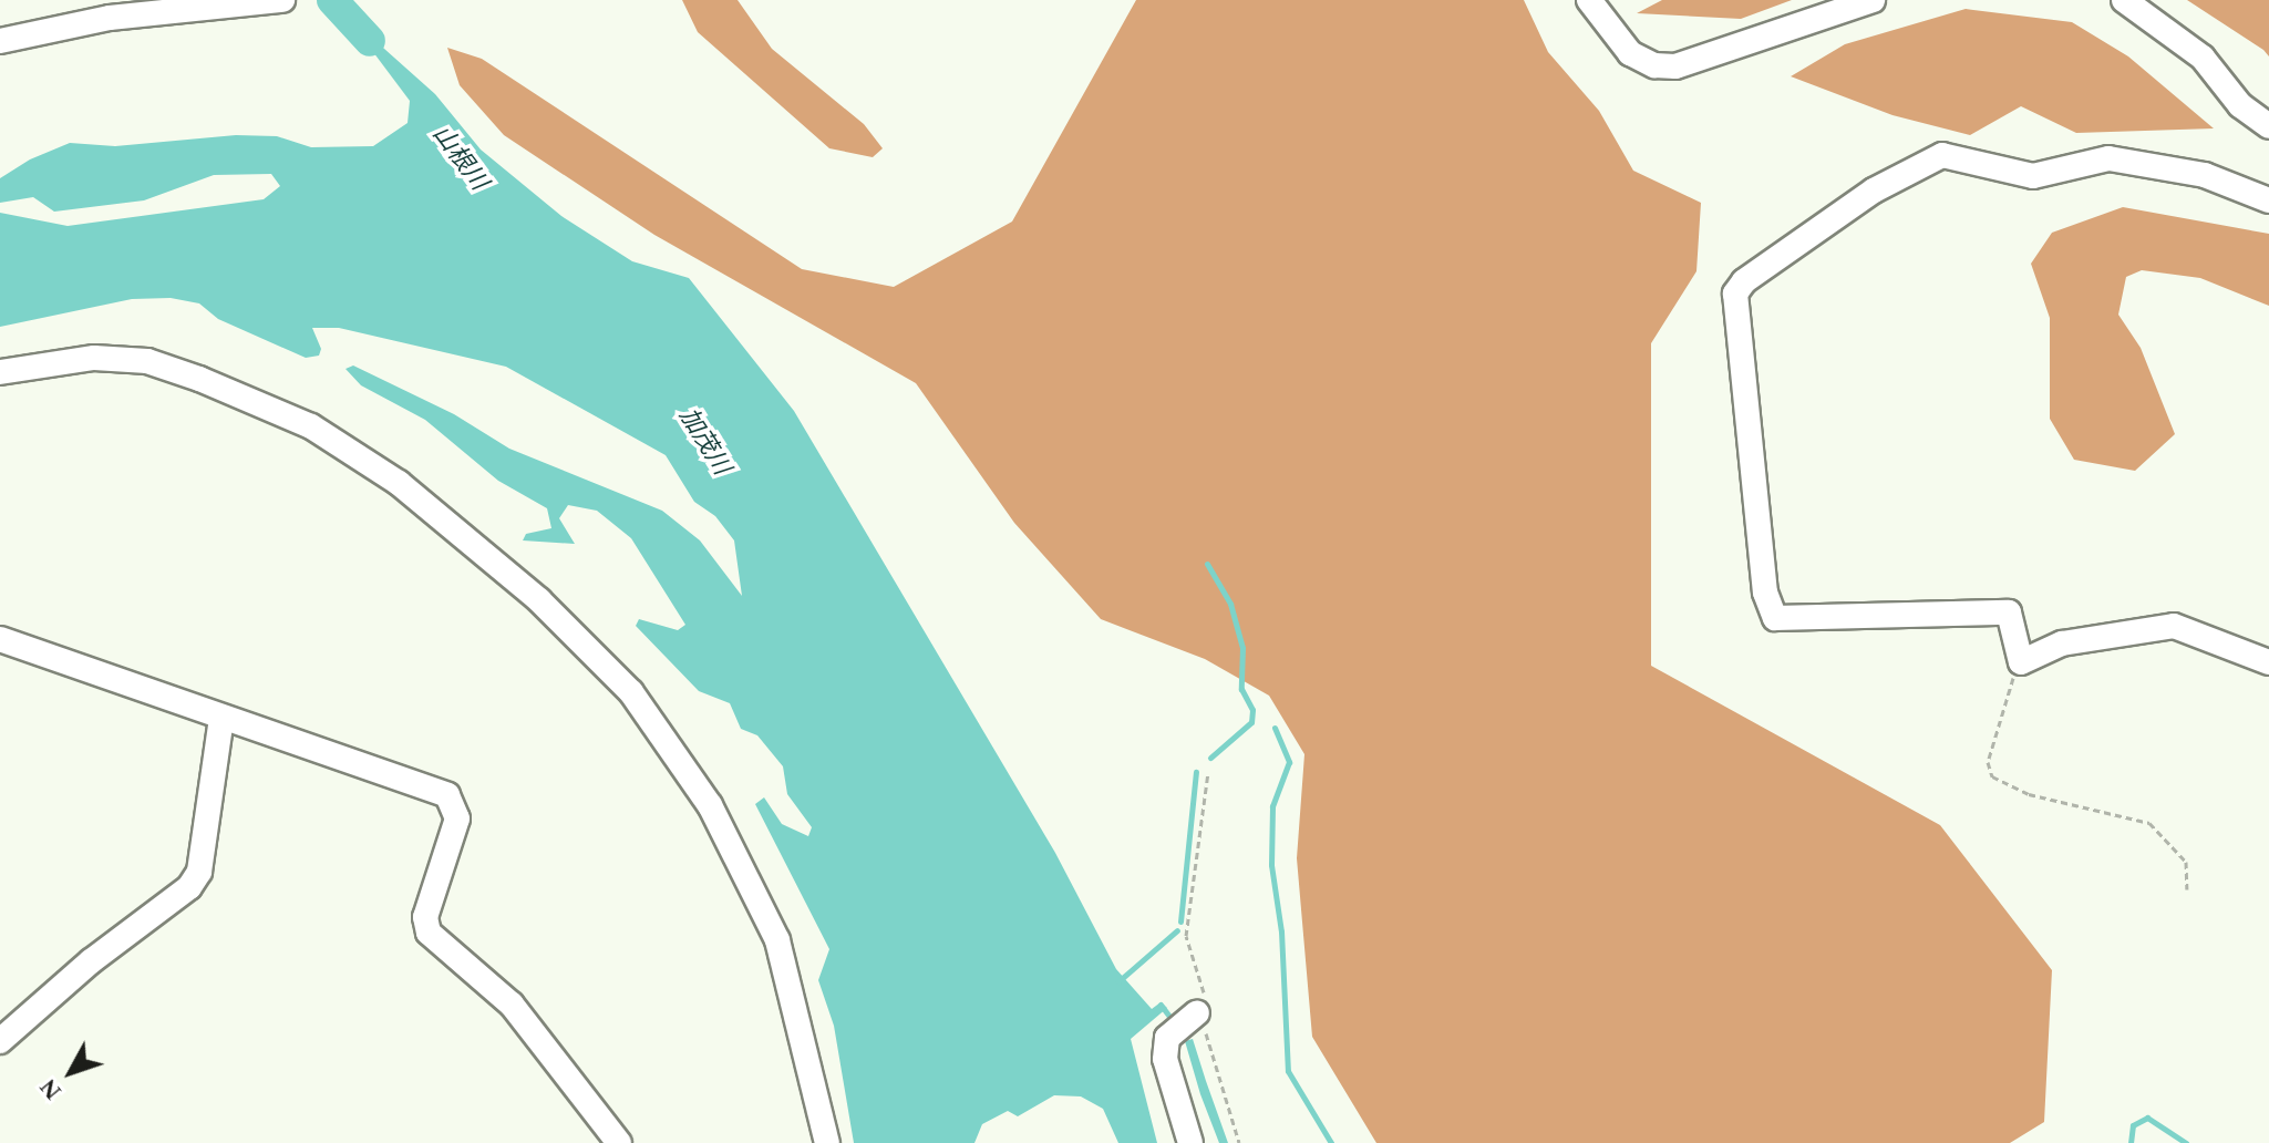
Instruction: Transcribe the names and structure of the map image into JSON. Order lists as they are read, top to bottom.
{
  "water": ["山根川", "加茂川"],
  "north": "bottom left"
}
